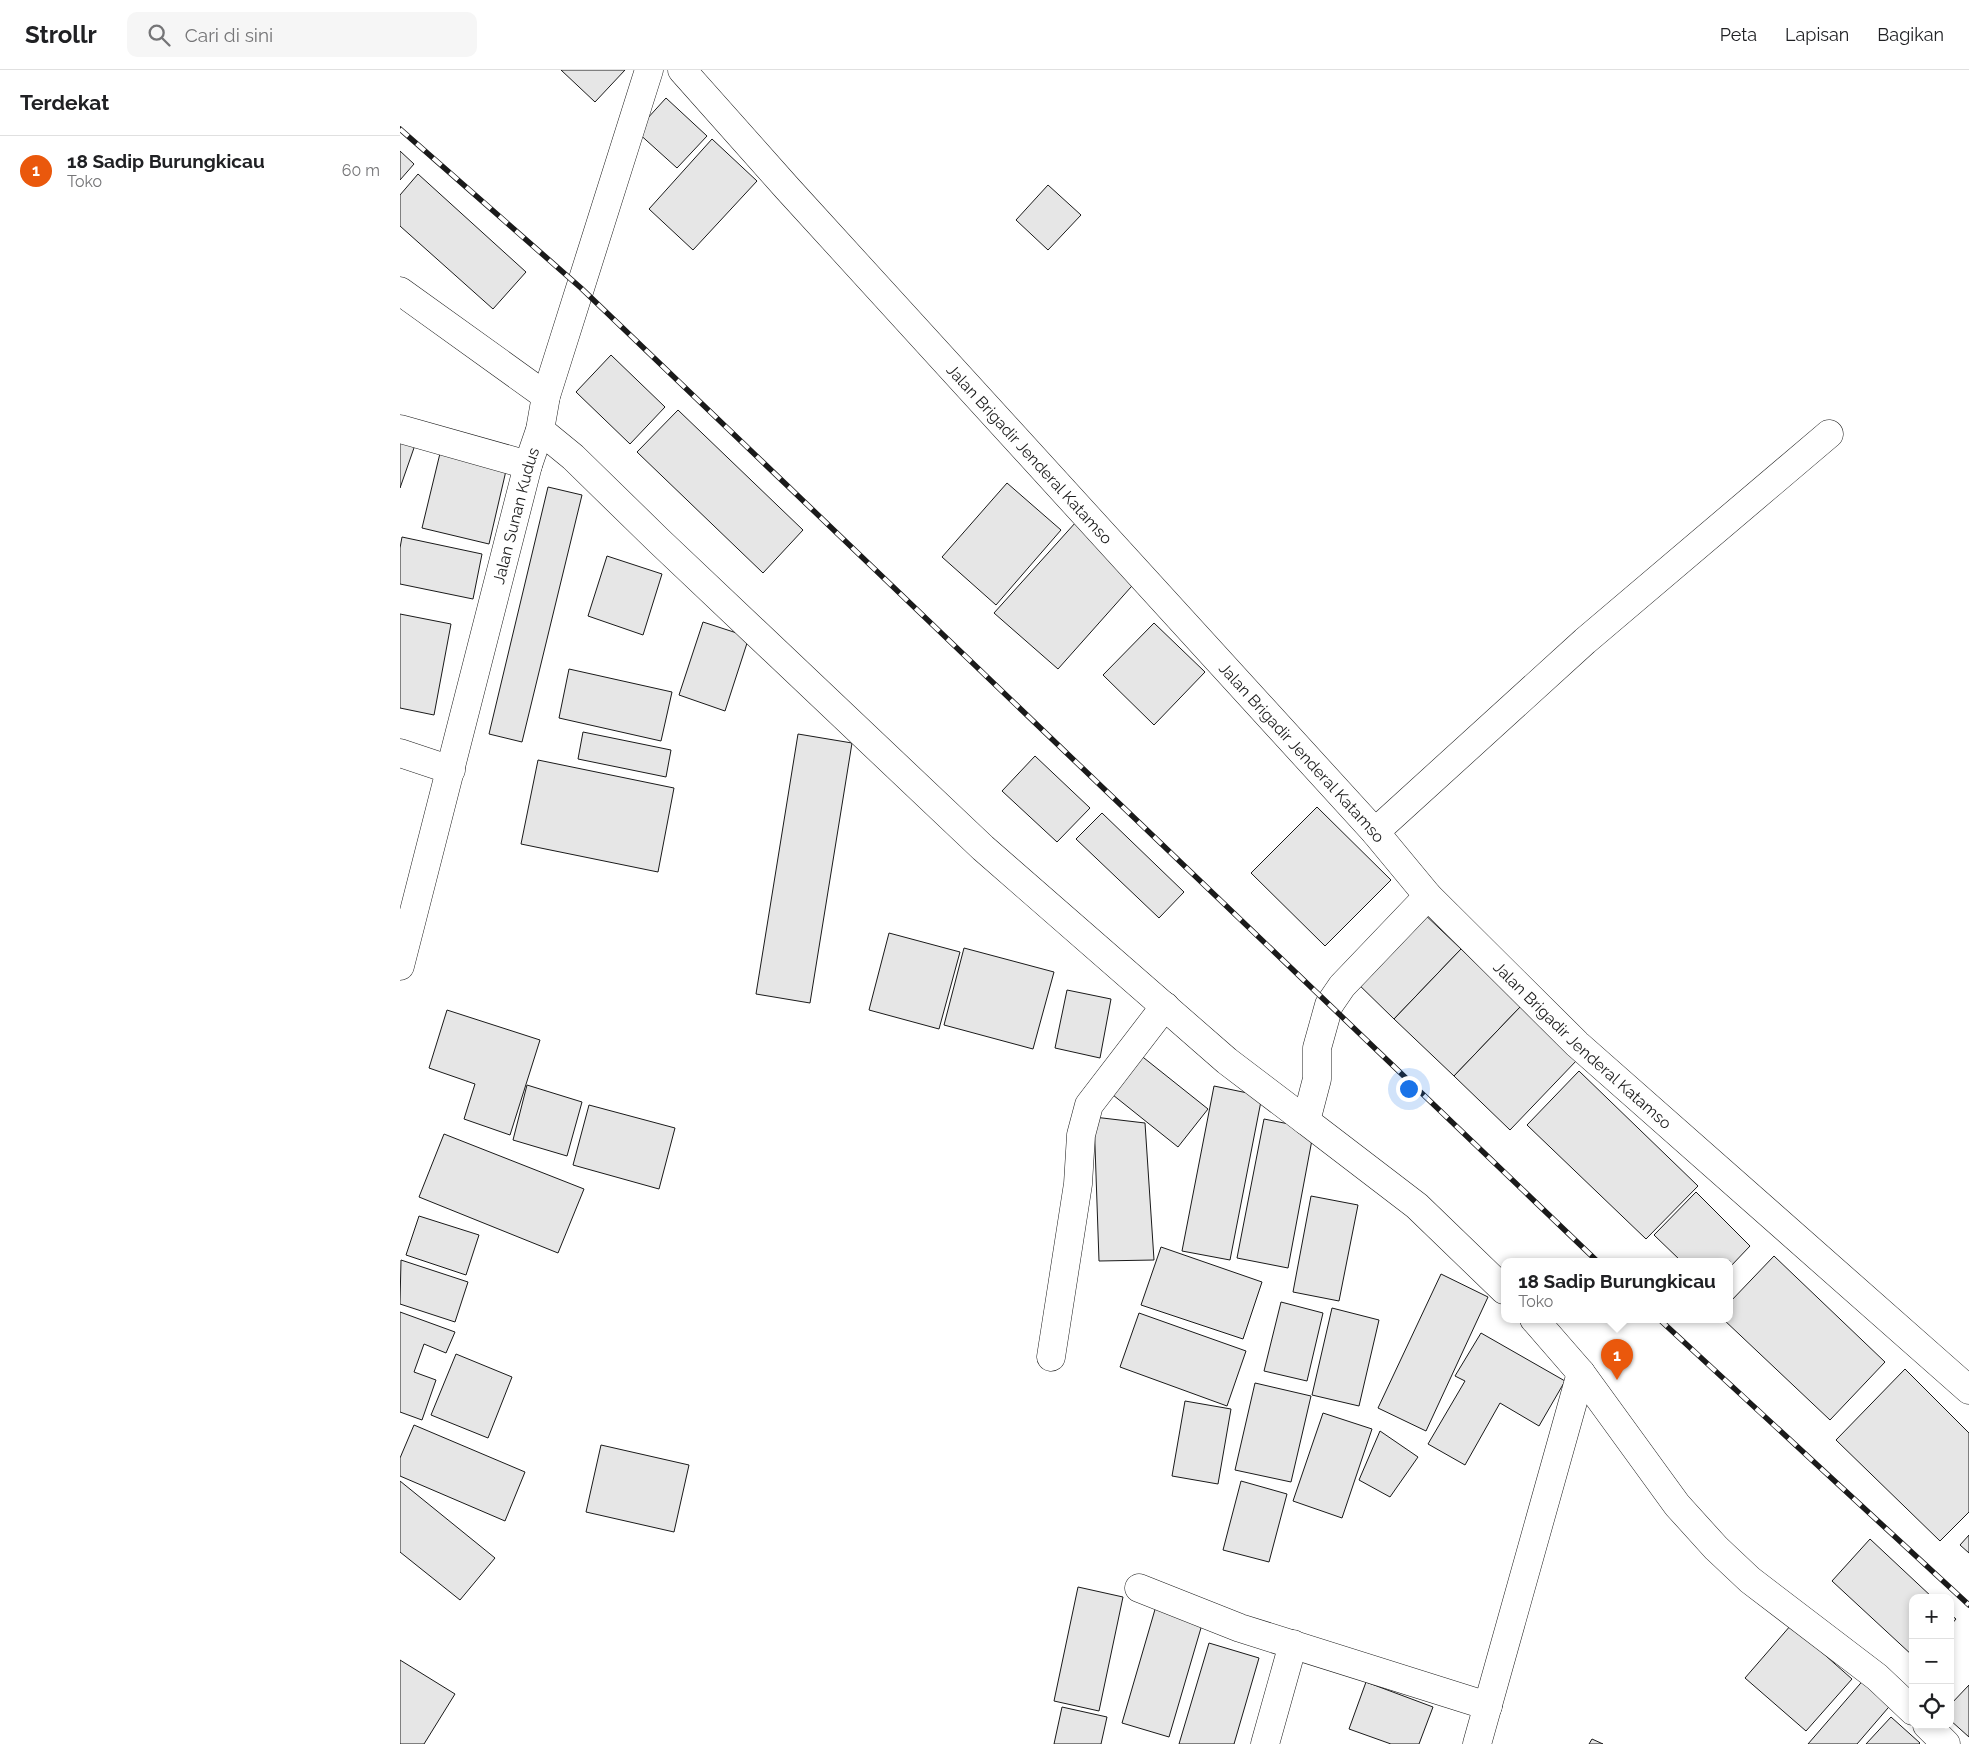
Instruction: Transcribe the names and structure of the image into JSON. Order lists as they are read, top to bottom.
{
  "streets": {
    "main road": ["Jalan Brigadir Jenderal Katamso", "Jalan Sunan Kudus"]
  },
  "page": {
    "header": "Strollr",
    "search": "Cari di sini",
    "nav": ["Peta", "Lapisan", "Bagikan"],
    "heading": "Terdekat",
    "list": [
      {
        "mark": "1",
        "name": "18 Sadip Burungkicau",
        "note": "Toko",
        "value": "60 m"
      }
    ],
    "popup": ["18 Sadip Burungkicau", "Toko"],
    "pins": "1",
    "map_buttons": ["+", "−"]
  }
}
